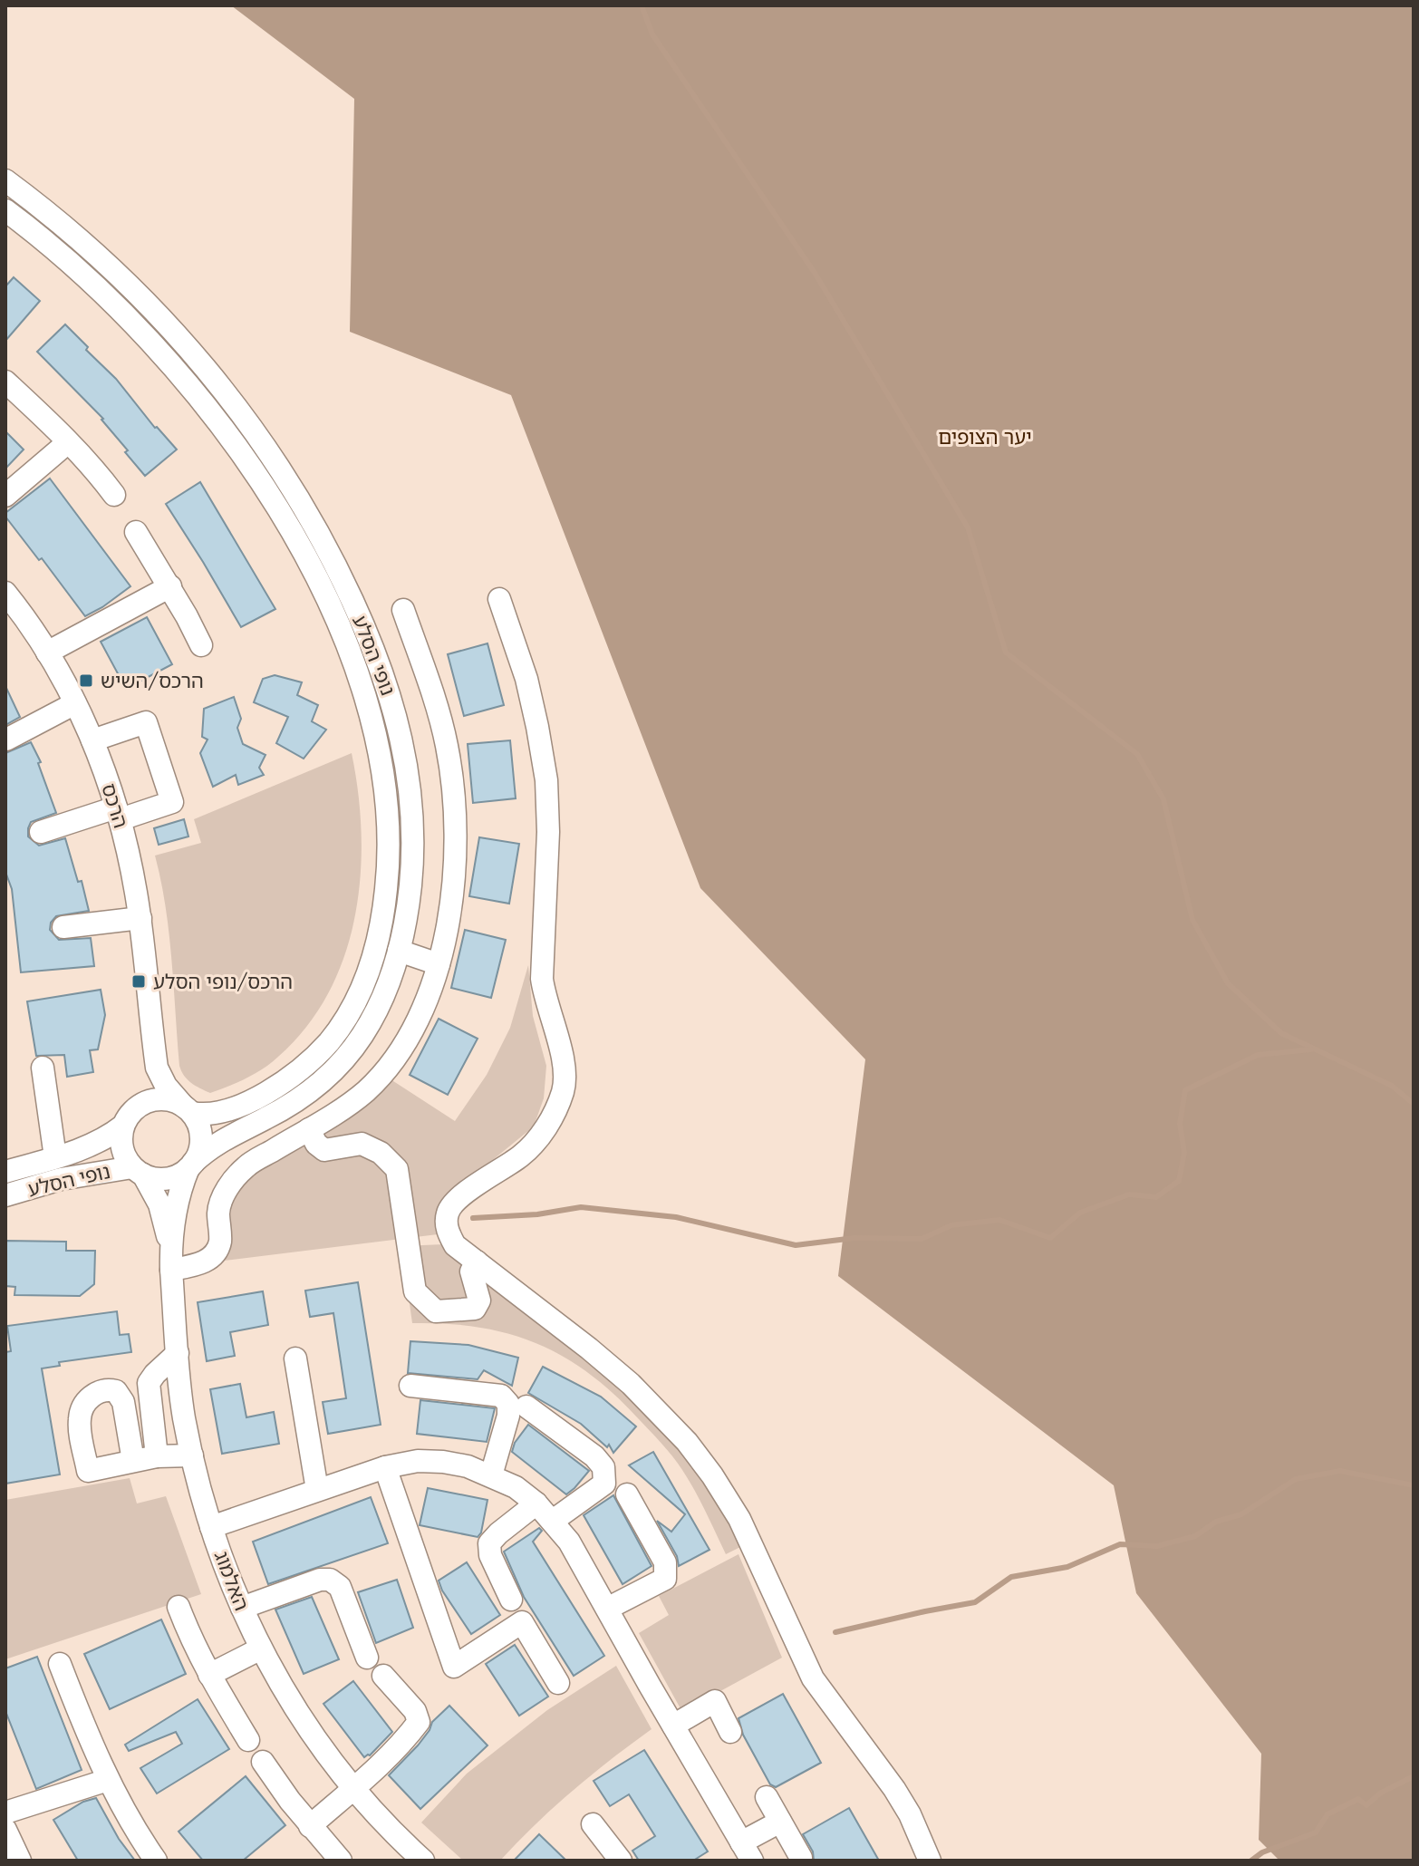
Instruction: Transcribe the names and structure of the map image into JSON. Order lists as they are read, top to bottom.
{
  "streets": {
    "street": ["נופי הסלע", "הרכס", "האלמוג"]
  },
  "crossings": [
    ["נופי הסלע", "הרכס"],
    ["נופי הסלע", "האלמוג"],
    ["הרכס", "האלמוג"]
  ],
  "parks": ["יער הצופים"],
  "places": {
    "transit": ["הרכס/השיש", "הרכס/נופי הסלע"]
  }
}
